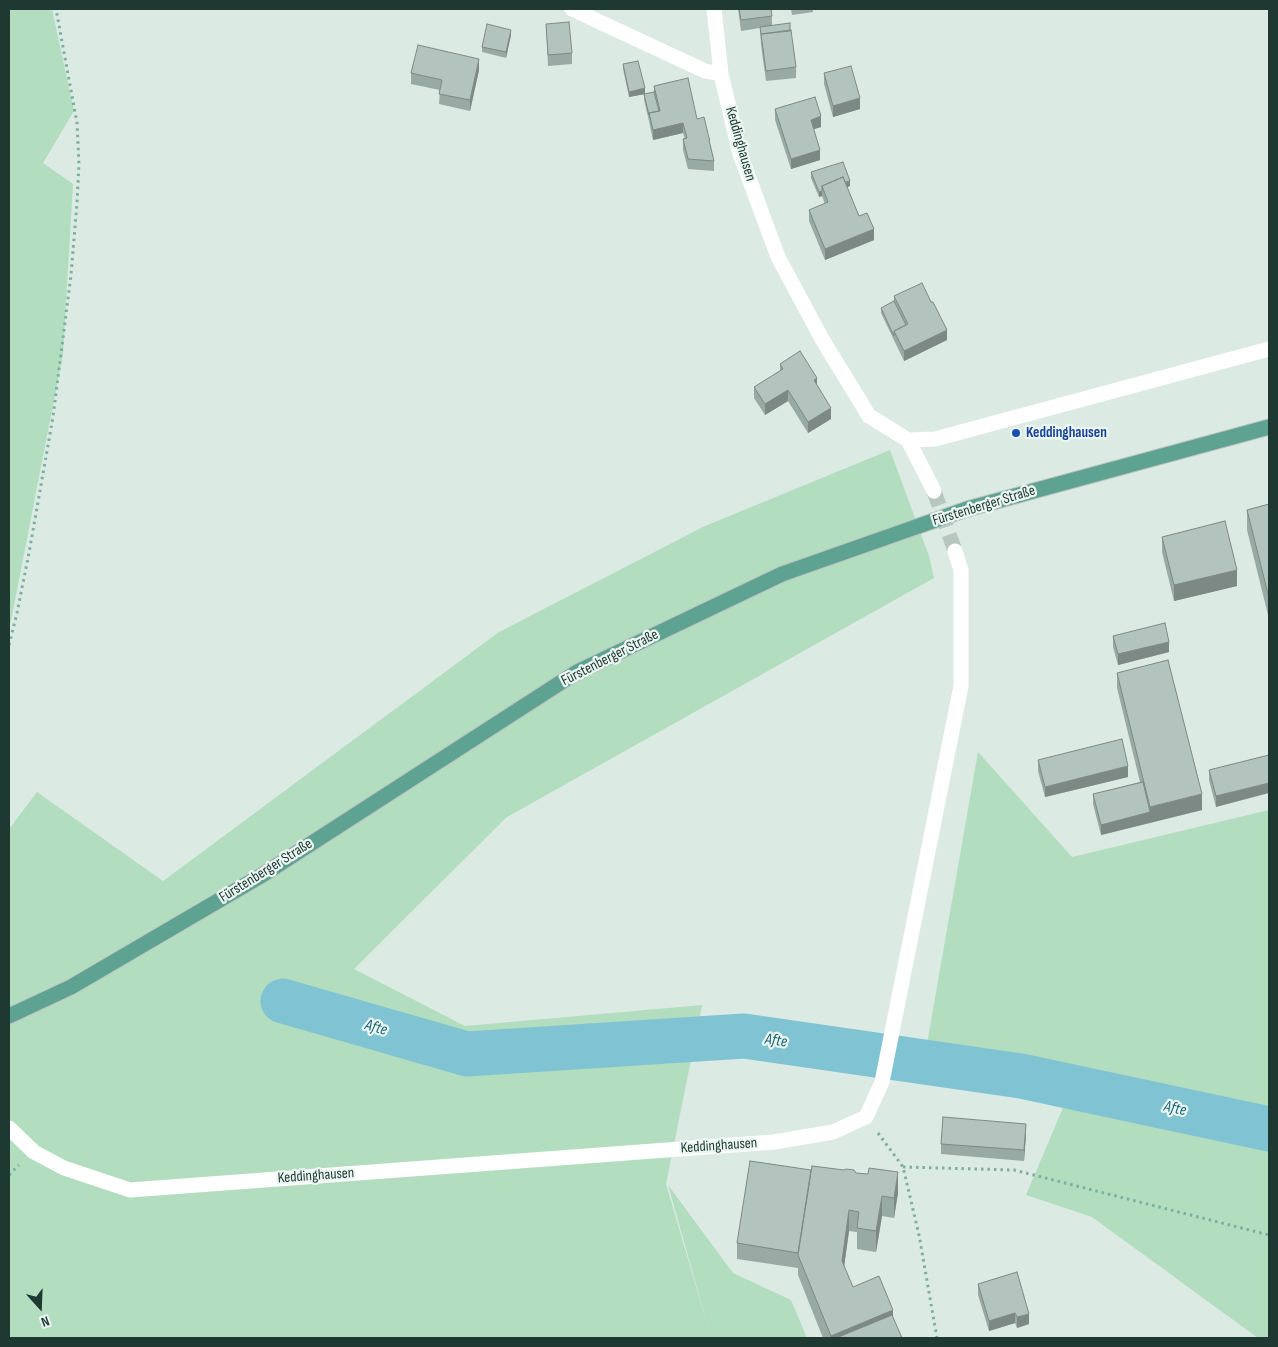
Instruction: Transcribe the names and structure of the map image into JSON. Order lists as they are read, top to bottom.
{
  "streets": {
    "main road": ["Fürstenberger Straße"],
    "street": ["Keddinghausen"]
  },
  "water": ["Afte"],
  "places": ["Keddinghausen"],
  "north": "bottom"
}
